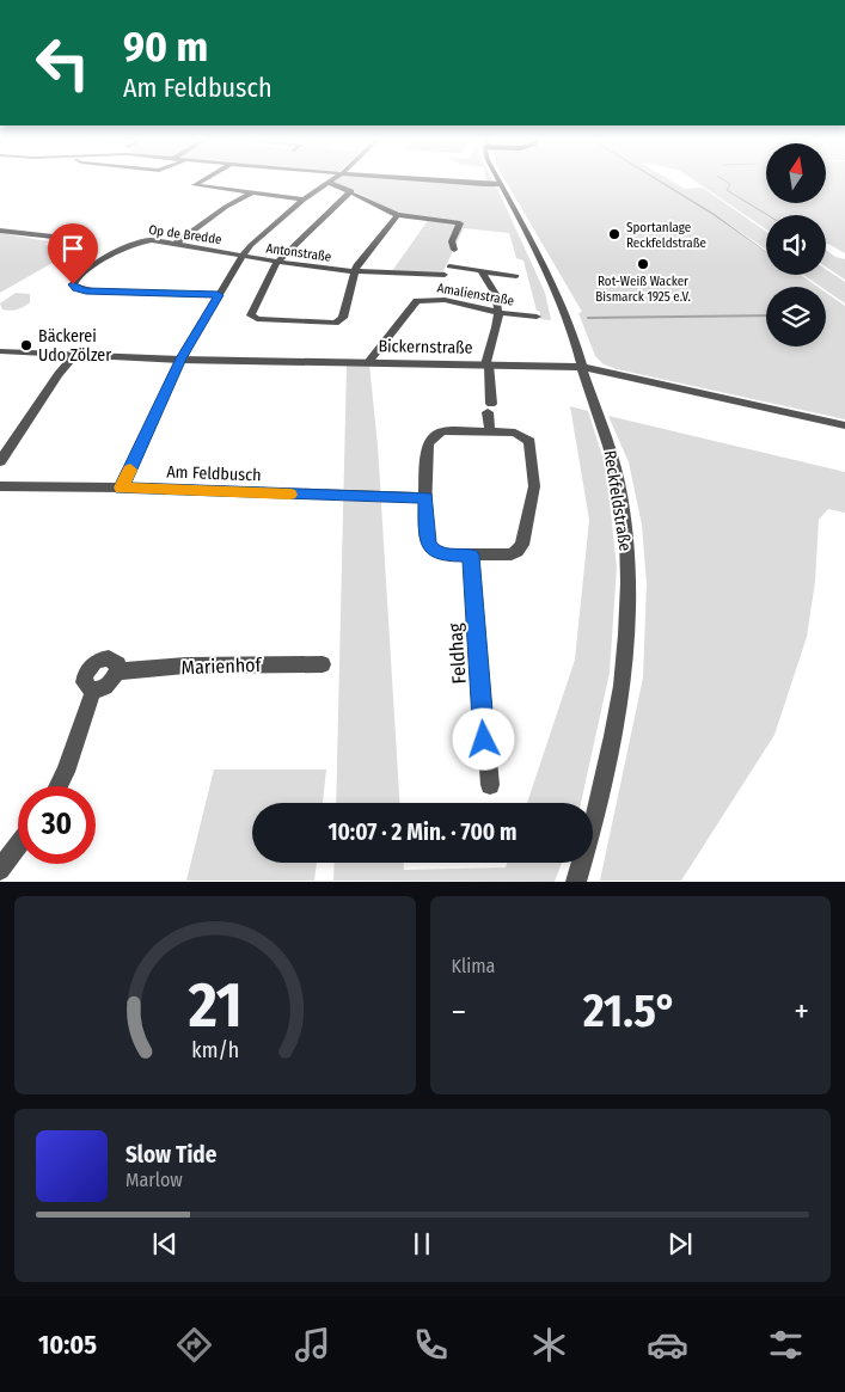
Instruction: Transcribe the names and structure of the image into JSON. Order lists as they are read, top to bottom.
{
  "streets": {
    "street": [
      "Op de Bredde",
      "Antonstraße",
      "Amalienstraße",
      "Bickernstraße",
      "Am Feldbusch",
      "Reckfeldstraße",
      "Feldhag",
      "Marienhof"
    ]
  },
  "crossings": [
    ["Op de Bredde", "Antonstraße"],
    ["Amalienstraße", "Bickernstraße"],
    ["Bickernstraße", "Reckfeldstraße"],
    ["Am Feldbusch", "Feldhag"]
  ],
  "places": ["Sportanlage Reckfeldstraße", "Rot-Weiß Wacker Bismarck 1925 e.V.", "Bäckerei Udo Zölzer"],
  "north": "top",
  "page": {
    "turn": ["90 m", "Am Feldbusch"],
    "limit": "30",
    "trip": "10:07 · 2 Min. · 700 m",
    "tile": "Klima",
    "heat": ["−", "21.5°", "+"],
    "song": ["Slow Tide", "Marlow"],
    "tabs": "10:05",
    "gauge": ["21", "km/h"]
  }
}
